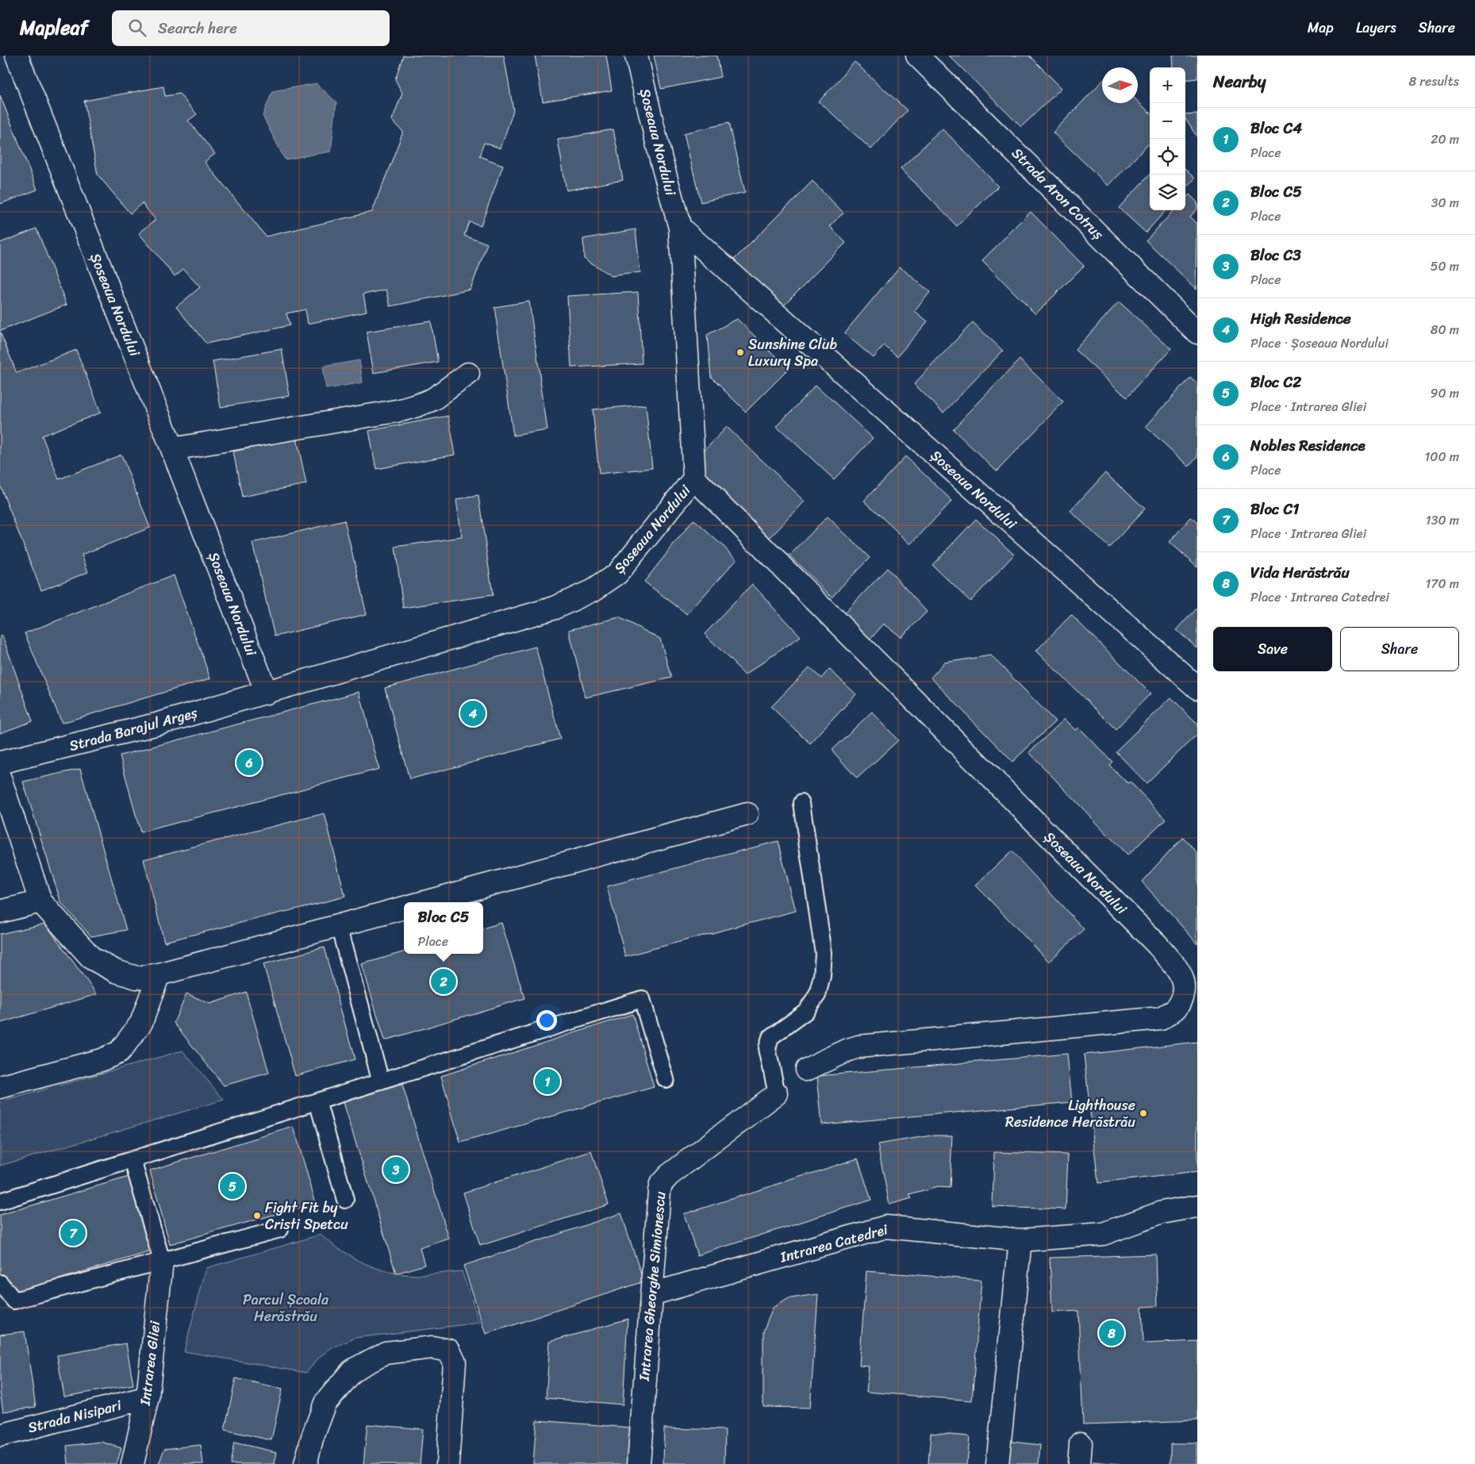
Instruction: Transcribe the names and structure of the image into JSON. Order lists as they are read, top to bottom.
{
  "streets": {
    "street": [
      "Șoseaua Nordului",
      "Strada Aron Cotruș",
      "Strada Barajul Argeș",
      "Intrarea Catedrei",
      "Intrarea Gheorghe Simionescu",
      "Intrarea Gliei",
      "Strada Nisipari"
    ]
  },
  "crossings": [
    ["Șoseaua Nordului", "Strada Barajul Argeș"],
    ["Intrarea Catedrei", "Intrarea Gheorghe Simionescu"],
    ["Intrarea Gliei", "Strada Nisipari"]
  ],
  "parks": ["Parcul Școala Herăstrău"],
  "places": ["Sunshine Club Luxury Spa", "Lighthouse Residence Herăstrău", "Fight Fit by Cristi Spetcu"],
  "north": "right",
  "page": {
    "header": "Mapleaf",
    "search": "Search here",
    "nav": ["Map", "Layers", "Share"],
    "heading": ["Nearby", "8 results"],
    "map_buttons": ["+", "−"],
    "list": [
      {
        "mark": "1",
        "name": "Bloc C4",
        "note": "Place",
        "value": "20 m"
      },
      {
        "mark": "2",
        "name": "Bloc C5",
        "note": "Place",
        "value": "30 m"
      },
      {
        "mark": "3",
        "name": "Bloc C3",
        "note": "Place",
        "value": "50 m"
      },
      {
        "mark": "4",
        "name": "High Residence",
        "note": "Place · Șoseaua Nordului",
        "value": "80 m"
      },
      {
        "mark": "5",
        "name": "Bloc C2",
        "note": "Place · Intrarea Gliei",
        "value": "90 m"
      },
      {
        "mark": "6",
        "name": "Nobles Residence",
        "note": "Place",
        "value": "100 m"
      },
      {
        "mark": "7",
        "name": "Bloc C1",
        "note": "Place · Intrarea Gliei",
        "value": "130 m"
      },
      {
        "mark": "8",
        "name": "Vida Herăstrău",
        "note": "Place · Intrarea Catedrei",
        "value": "170 m"
      }
    ],
    "buttons": ["Save", "Share"],
    "pins": [
      "4",
      "6",
      "2",
      "1",
      "3",
      "5",
      "7",
      "8"
    ],
    "popup": ["Bloc C5", "Place"]
  }
}
